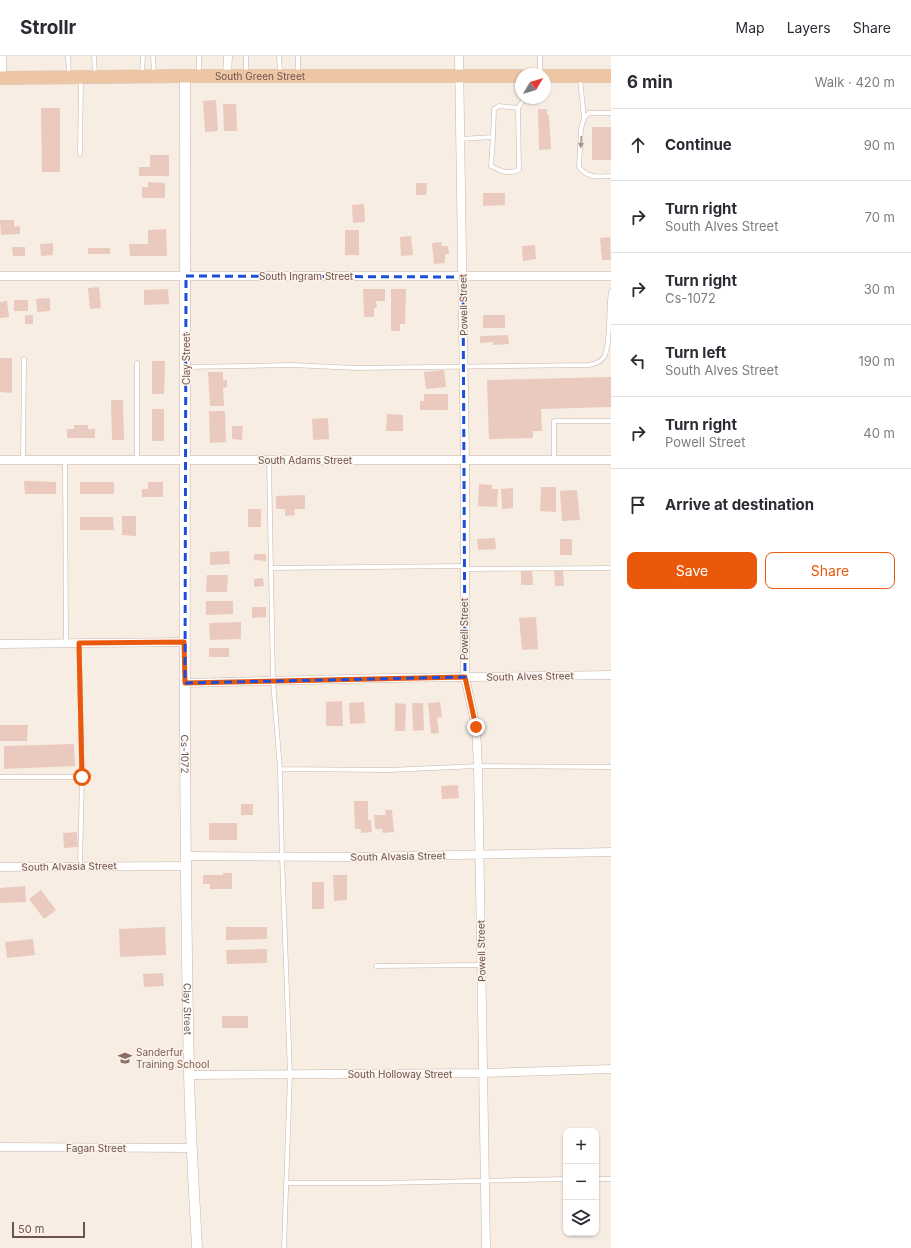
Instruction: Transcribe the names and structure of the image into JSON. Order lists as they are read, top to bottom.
{
  "streets": {
    "main road": ["South Green Street"],
    "street": [
      "South Ingram Street",
      "Powell Street",
      "Clay Street",
      "South Adams Street",
      "South Alves Street",
      "Cs-1072",
      "South Alvasia Street",
      "South Holloway Street",
      "Fagan Street"
    ]
  },
  "crossings": [
    ["South Green Street", "Powell Street"],
    ["South Green Street", "Clay Street"],
    ["South Ingram Street", "Powell Street"],
    ["South Ingram Street", "Clay Street"],
    ["Powell Street", "South Adams Street"],
    ["Powell Street", "South Alves Street"],
    ["Powell Street", "South Alvasia Street"],
    ["Powell Street", "South Holloway Street"],
    ["Clay Street", "South Adams Street"],
    ["Clay Street", "Cs-1072"],
    ["Clay Street", "South Alvasia Street"],
    ["Clay Street", "South Holloway Street"],
    ["Clay Street", "Fagan Street"],
    ["South Alves Street", "Cs-1072"],
    ["Cs-1072", "South Alvasia Street"]
  ],
  "places": {
    "school or university": ["Sanderfur Training School"]
  },
  "scale_bar": "50 m",
  "north": "top right",
  "page": {
    "header": "Strollr",
    "nav": ["Map", "Layers", "Share"],
    "heading": ["6 min", "Walk · 420 m"],
    "list": [
      ["Continue", "90 m"],
      ["Turn right", "South Alves Street", "70 m"],
      ["Turn right", "Cs-1072", "30 m"],
      ["Turn left", "South Alves Street", "190 m"],
      ["Turn right", "Powell Street", "40 m"],
      "Arrive at destination"
    ],
    "buttons": ["Save", "Share"],
    "map_buttons": ["+", "−"],
    "scale": "50 m"
  }
}
